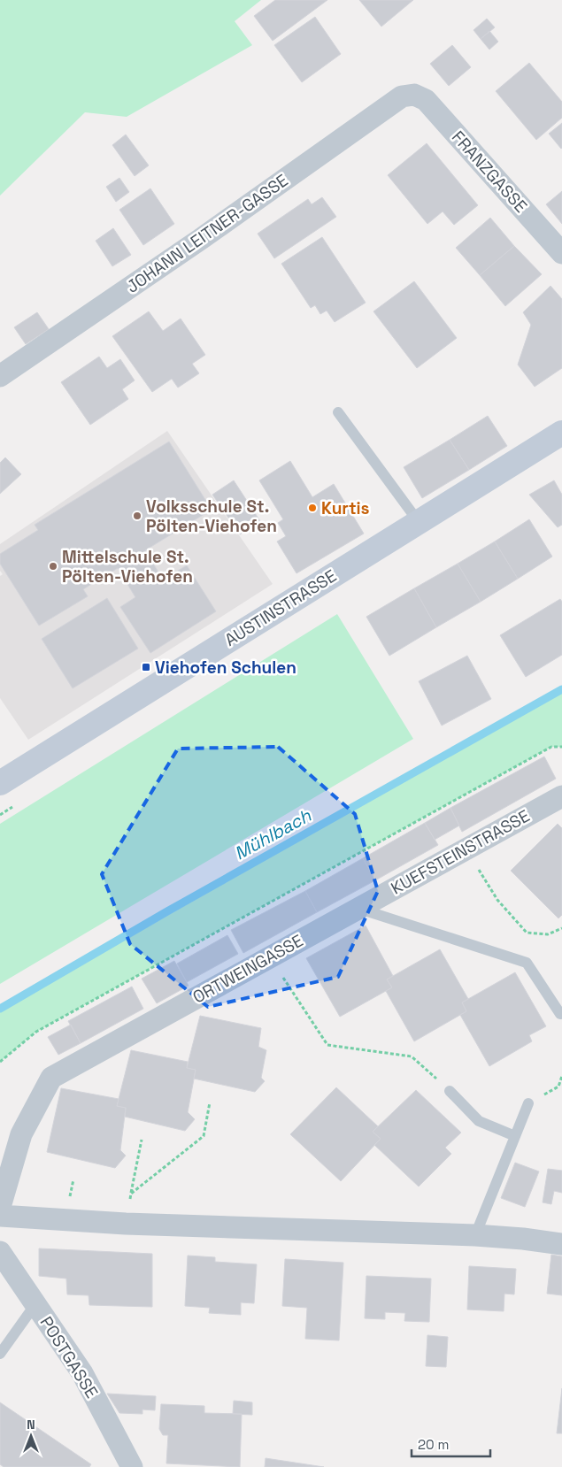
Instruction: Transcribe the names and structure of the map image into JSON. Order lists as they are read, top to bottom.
{
  "streets": {
    "main road": ["AUSTINSTRASSE"],
    "street": [
      "FRANZGASSE",
      "JOHANN LEITNER-GASSE",
      "KUEFSTEINSTRASSE",
      "ORTWEINGASSE",
      "POSTGASSE"
    ]
  },
  "crossings": [
    ["FRANZGASSE", "JOHANN LEITNER-GASSE"],
    ["KUEFSTEINSTRASSE", "ORTWEINGASSE"]
  ],
  "water": ["Mühlbach"],
  "places": {
    "other": ["Kurtis", "Volksschule St. Pölten-Viehofen", "Mittelschule St. Pölten-Viehofen"],
    "transit": ["Viehofen Schulen"]
  },
  "scale_bar": "20 m",
  "north": "top"
}
